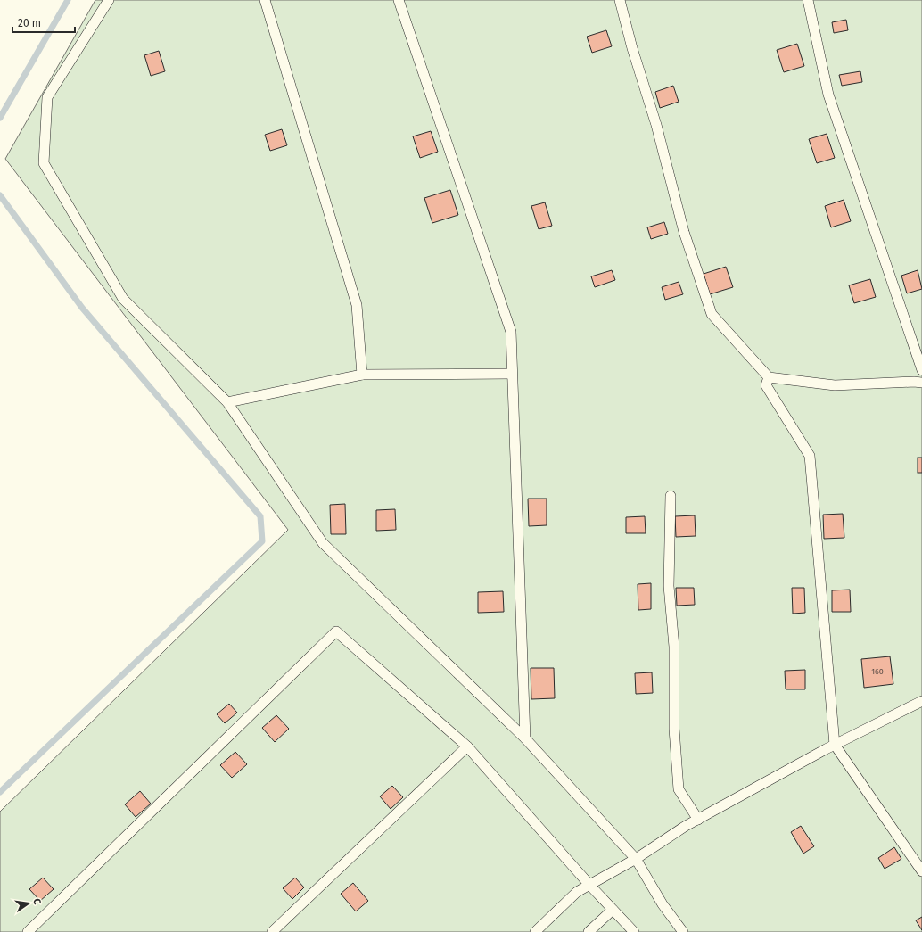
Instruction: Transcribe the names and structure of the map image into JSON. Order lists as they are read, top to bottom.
{
  "house_numbers": ["160"],
  "scale_bar": "20 m",
  "north": "right"
}
